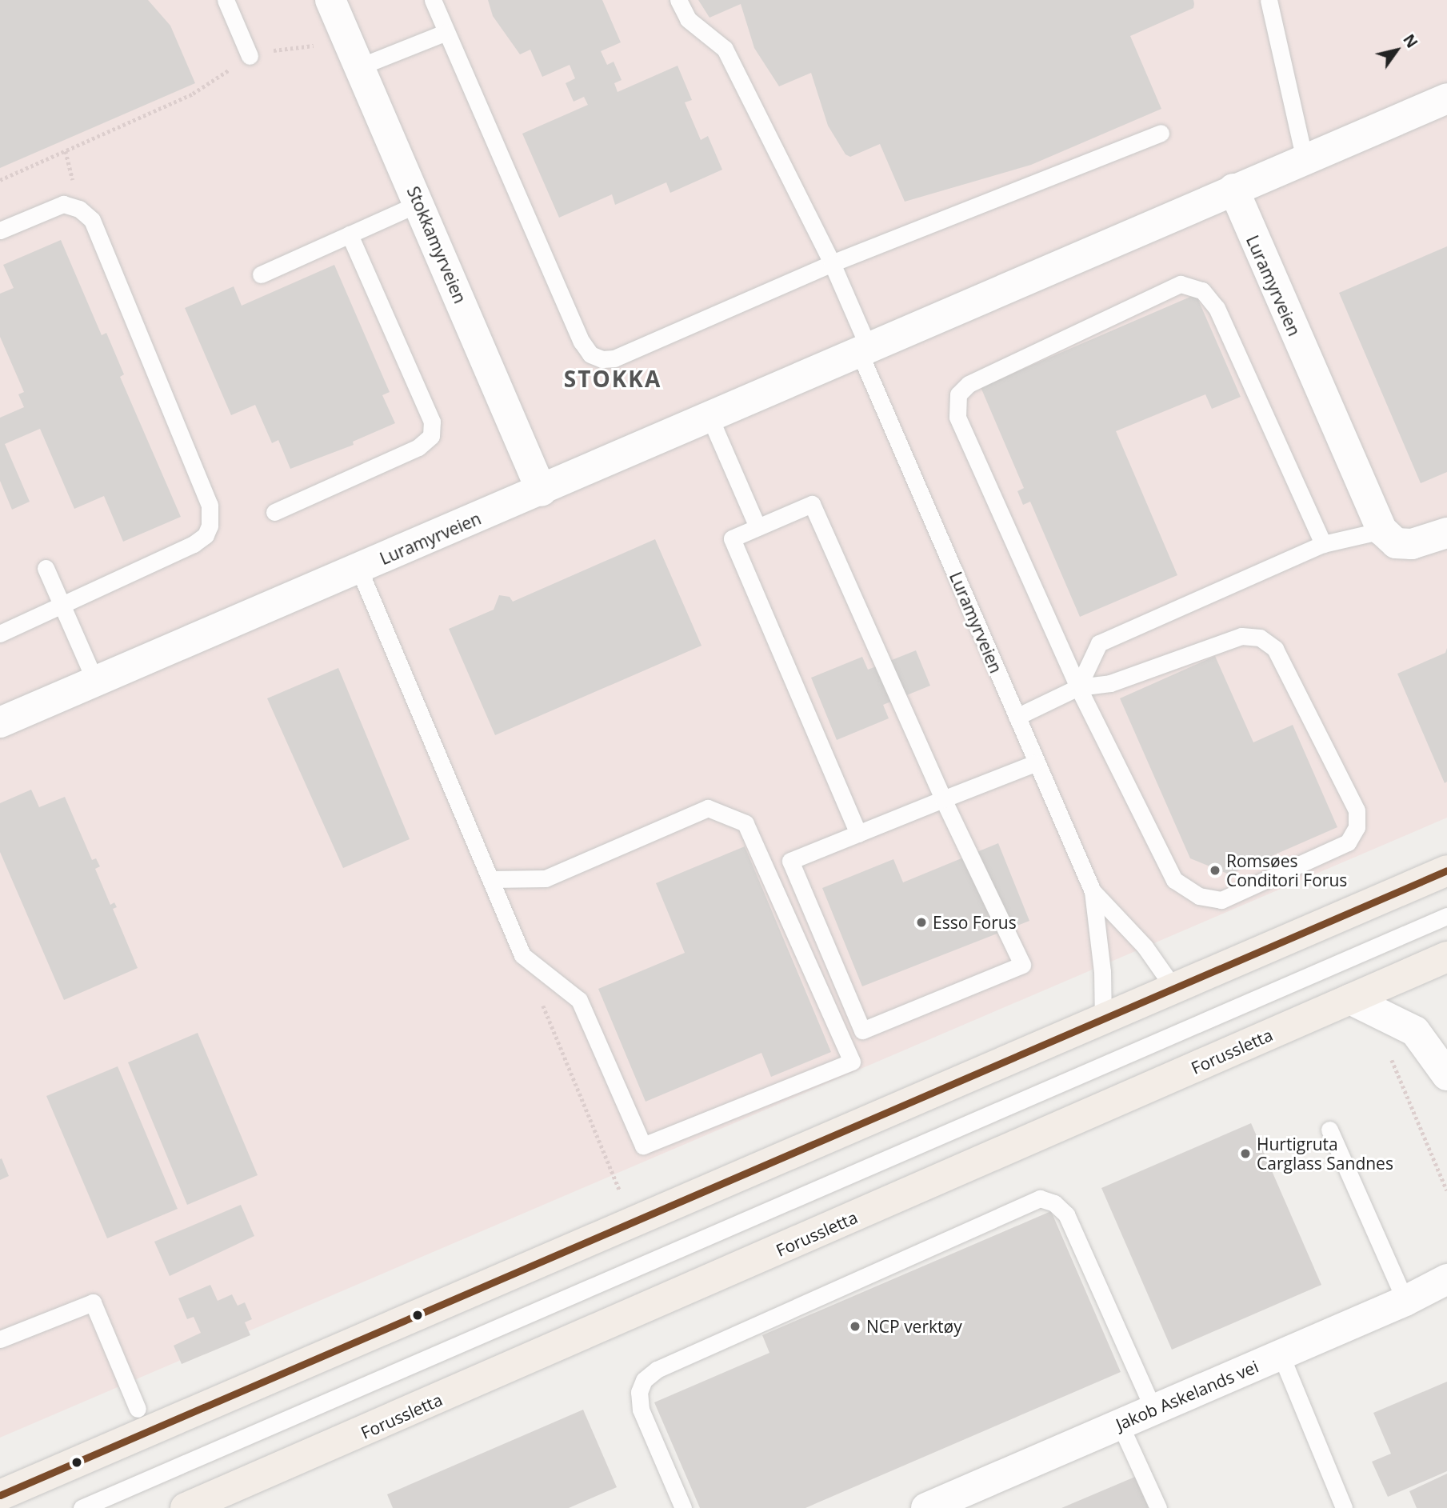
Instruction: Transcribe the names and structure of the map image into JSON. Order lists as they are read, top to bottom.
{
  "streets": {
    "main road": ["Forussletta"],
    "street": ["Stokkamyrveien", "Luramyrveien", "Jakob Askelands vei"]
  },
  "crossings": [
    ["Stokkamyrveien", "Luramyrveien"]
  ],
  "districts": ["STOKKA"],
  "places": [
    "Romsøes Conditori Forus",
    "Esso Forus",
    "Hurtigruta Carglass Sandnes",
    "NCP verktøy"
  ],
  "north": "top right"
}
